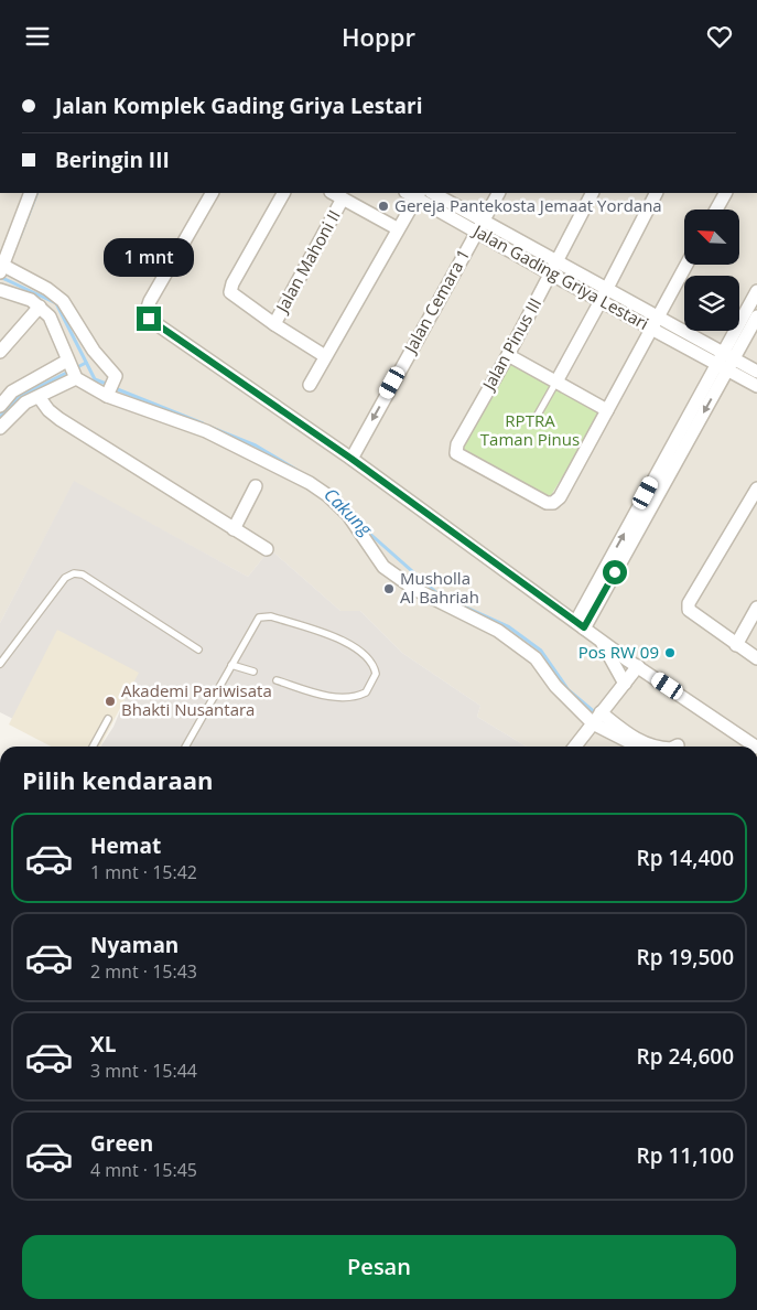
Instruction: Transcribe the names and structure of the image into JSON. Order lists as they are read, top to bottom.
{
  "streets": {
    "street": [
      "Jalan Mahoni II",
      "Jalan Gading Griya Lestari",
      "Jalan Cemara 1",
      "Jalan Pinus III"
    ]
  },
  "crossings": [
    ["Jalan Gading Griya Lestari", "Jalan Cemara 1"],
    ["Jalan Gading Griya Lestari", "Jalan Pinus III"]
  ],
  "water": ["Cakung"],
  "parks": ["RPTRA Taman Pinus"],
  "places": [
    "Gereja Pantekosta Jemaat Yordana",
    "Musholla Al Bahriah",
    "Pos RW 09",
    "Akademi Pariwisata Bhakti Nusantara"
  ],
  "north": "top left",
  "page": {
    "header": "Hoppr",
    "banner": ["Jalan Komplek Gading Griya Lestari", "Beringin III"],
    "bubble": "1 mnt",
    "heading": "Pilih kendaraan",
    "list": [
      {
        "name": "Hemat",
        "note": "1 mnt · 15:42",
        "value": "Rp 14,400"
      },
      {
        "name": "Nyaman",
        "note": "2 mnt · 15:43",
        "value": "Rp 19,500"
      },
      {
        "name": "XL",
        "note": "3 mnt · 15:44",
        "value": "Rp 24,600"
      },
      {
        "name": "Green",
        "note": "4 mnt · 15:45",
        "value": "Rp 11,100"
      }
    ],
    "buttons": "Pesan"
  }
}
